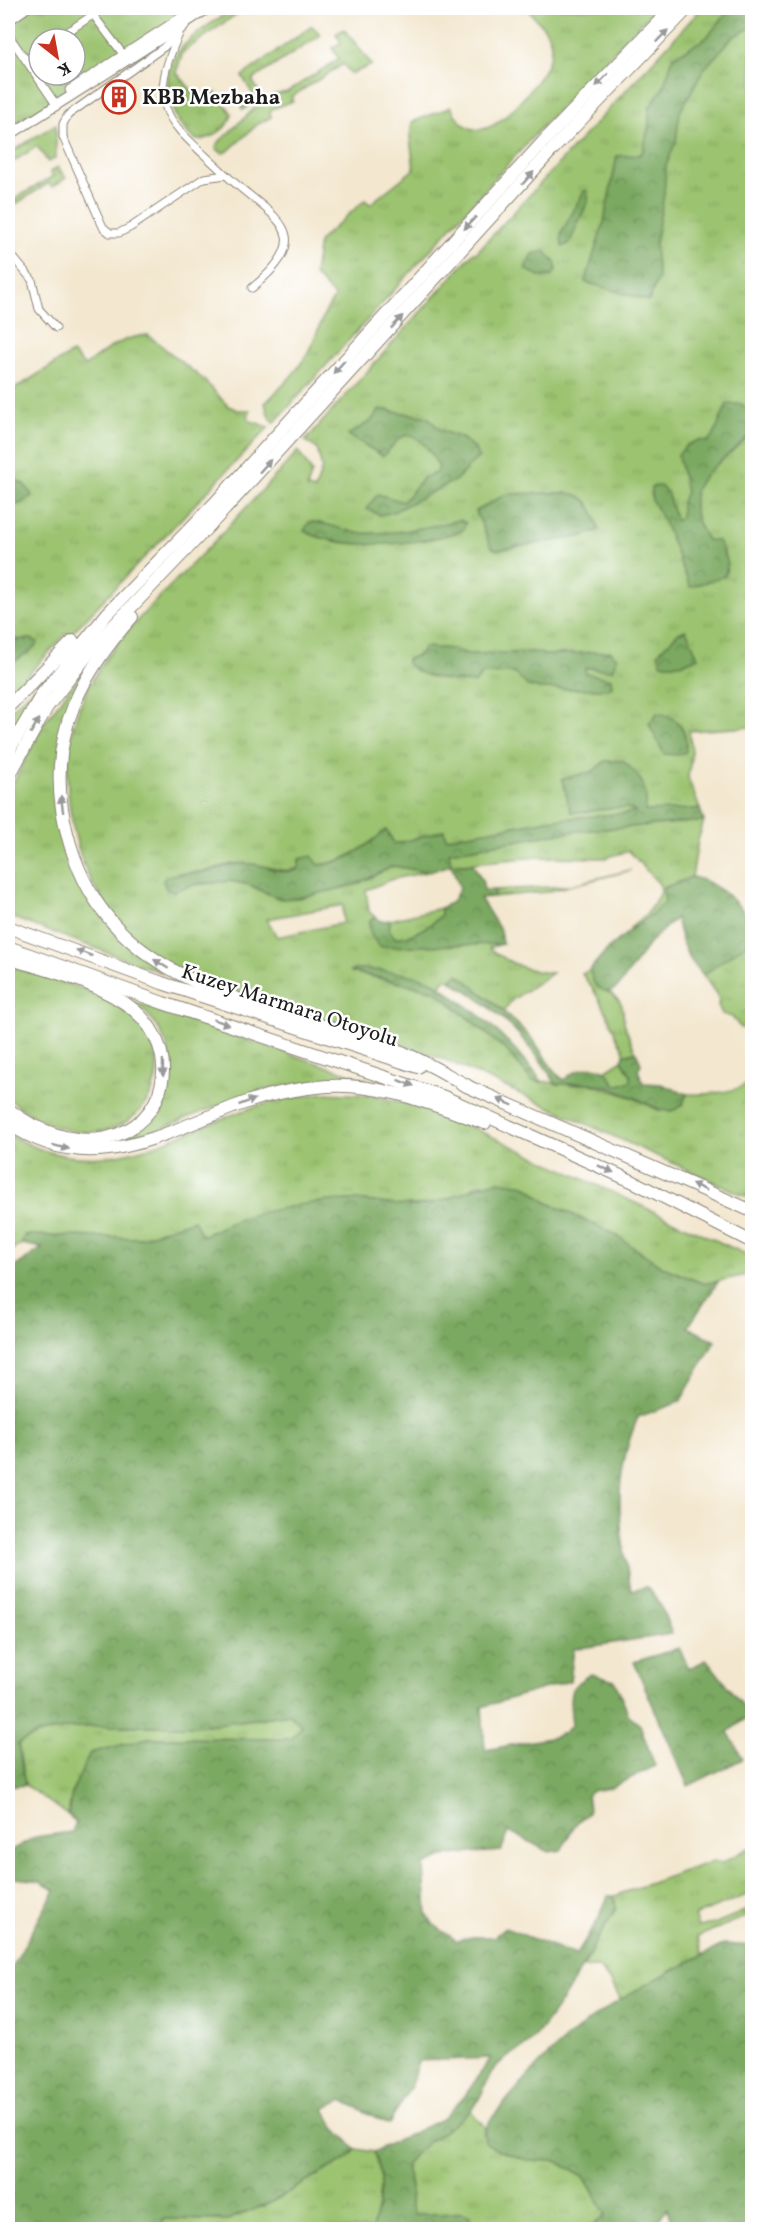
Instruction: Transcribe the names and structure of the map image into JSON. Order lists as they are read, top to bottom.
{
  "streets": {
    "highway": ["Kuzey Marmara Otoyolu"]
  },
  "places": {
    "building": ["KBB Mezbaha"]
  },
  "north": "bottom right"
}
